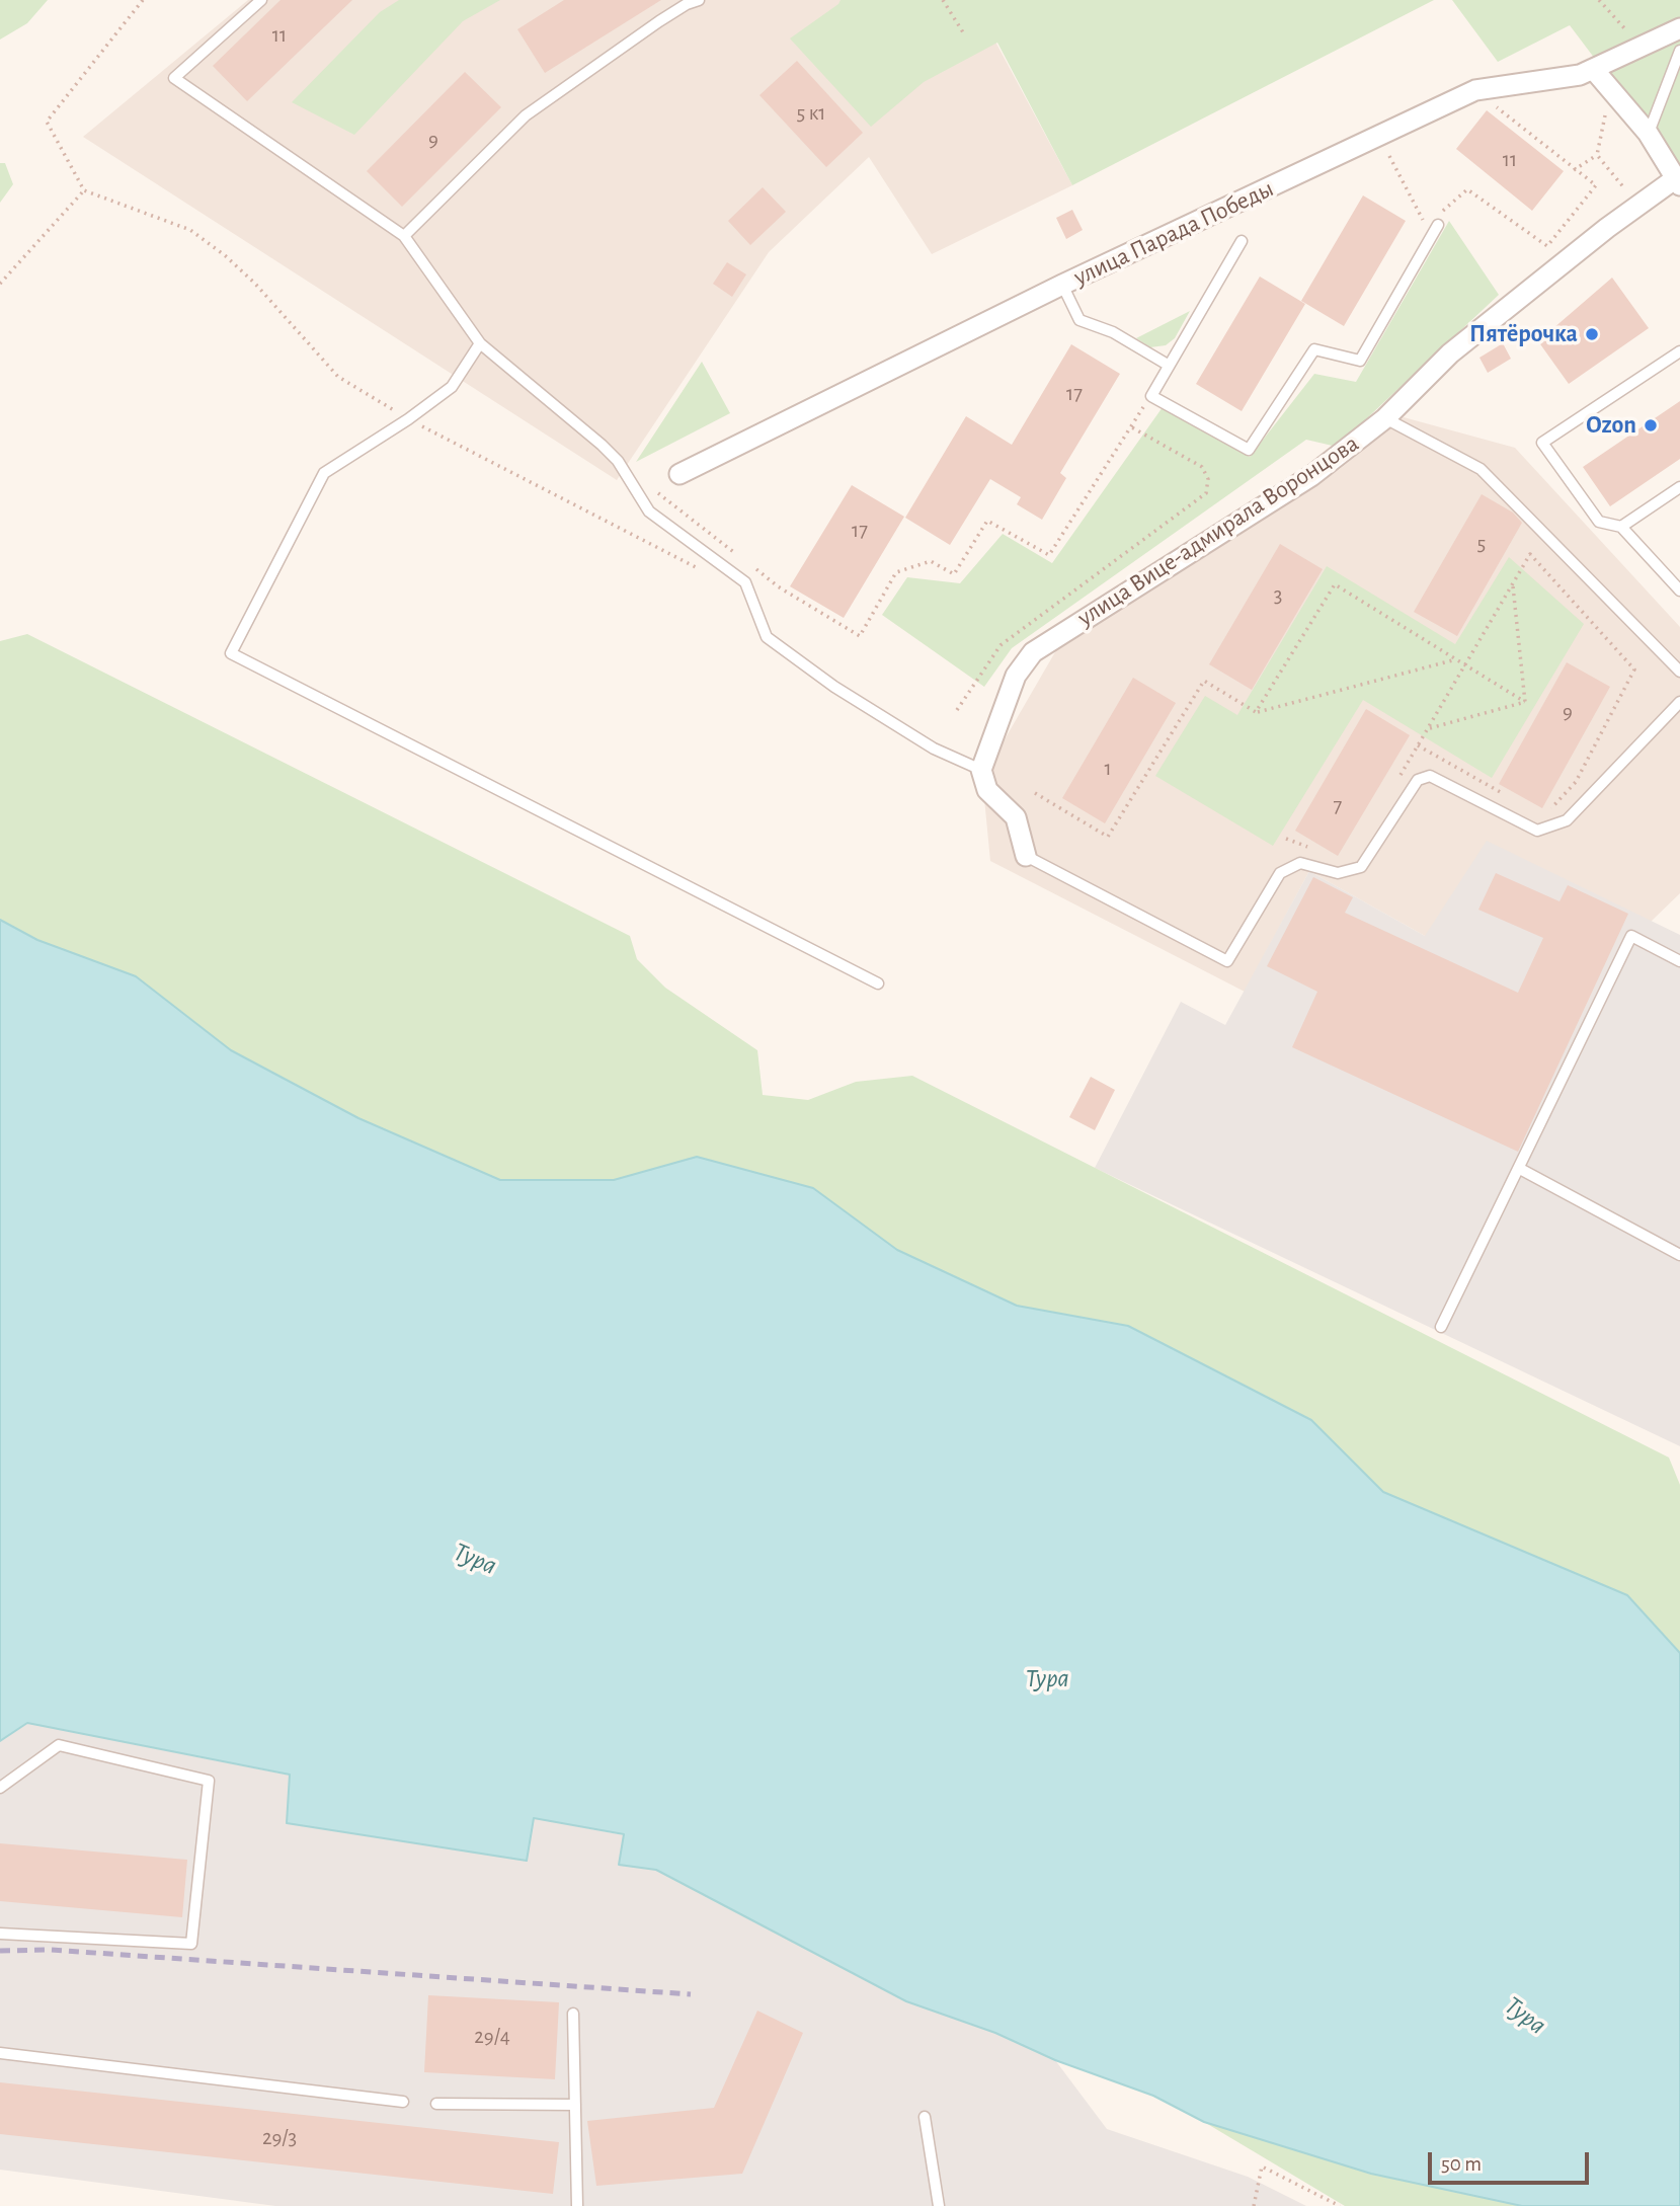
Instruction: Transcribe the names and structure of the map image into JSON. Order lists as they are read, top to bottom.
{
  "streets": {
    "street": ["улица Парада Победы", "улица Вице-адмирала Воронцова"]
  },
  "crossings": [
    ["улица Парада Победы", "улица Вице-адмирала Воронцова"]
  ],
  "water": ["Тура"],
  "places": ["Пятёрочка", "Ozon"],
  "house_numbers": [
    "11",
    "5 к1",
    "9",
    "11",
    "17",
    "17",
    "5",
    "3",
    "9",
    "1",
    "7",
    "29/4",
    "29/3"
  ],
  "scale_bar": "50 m"
}
